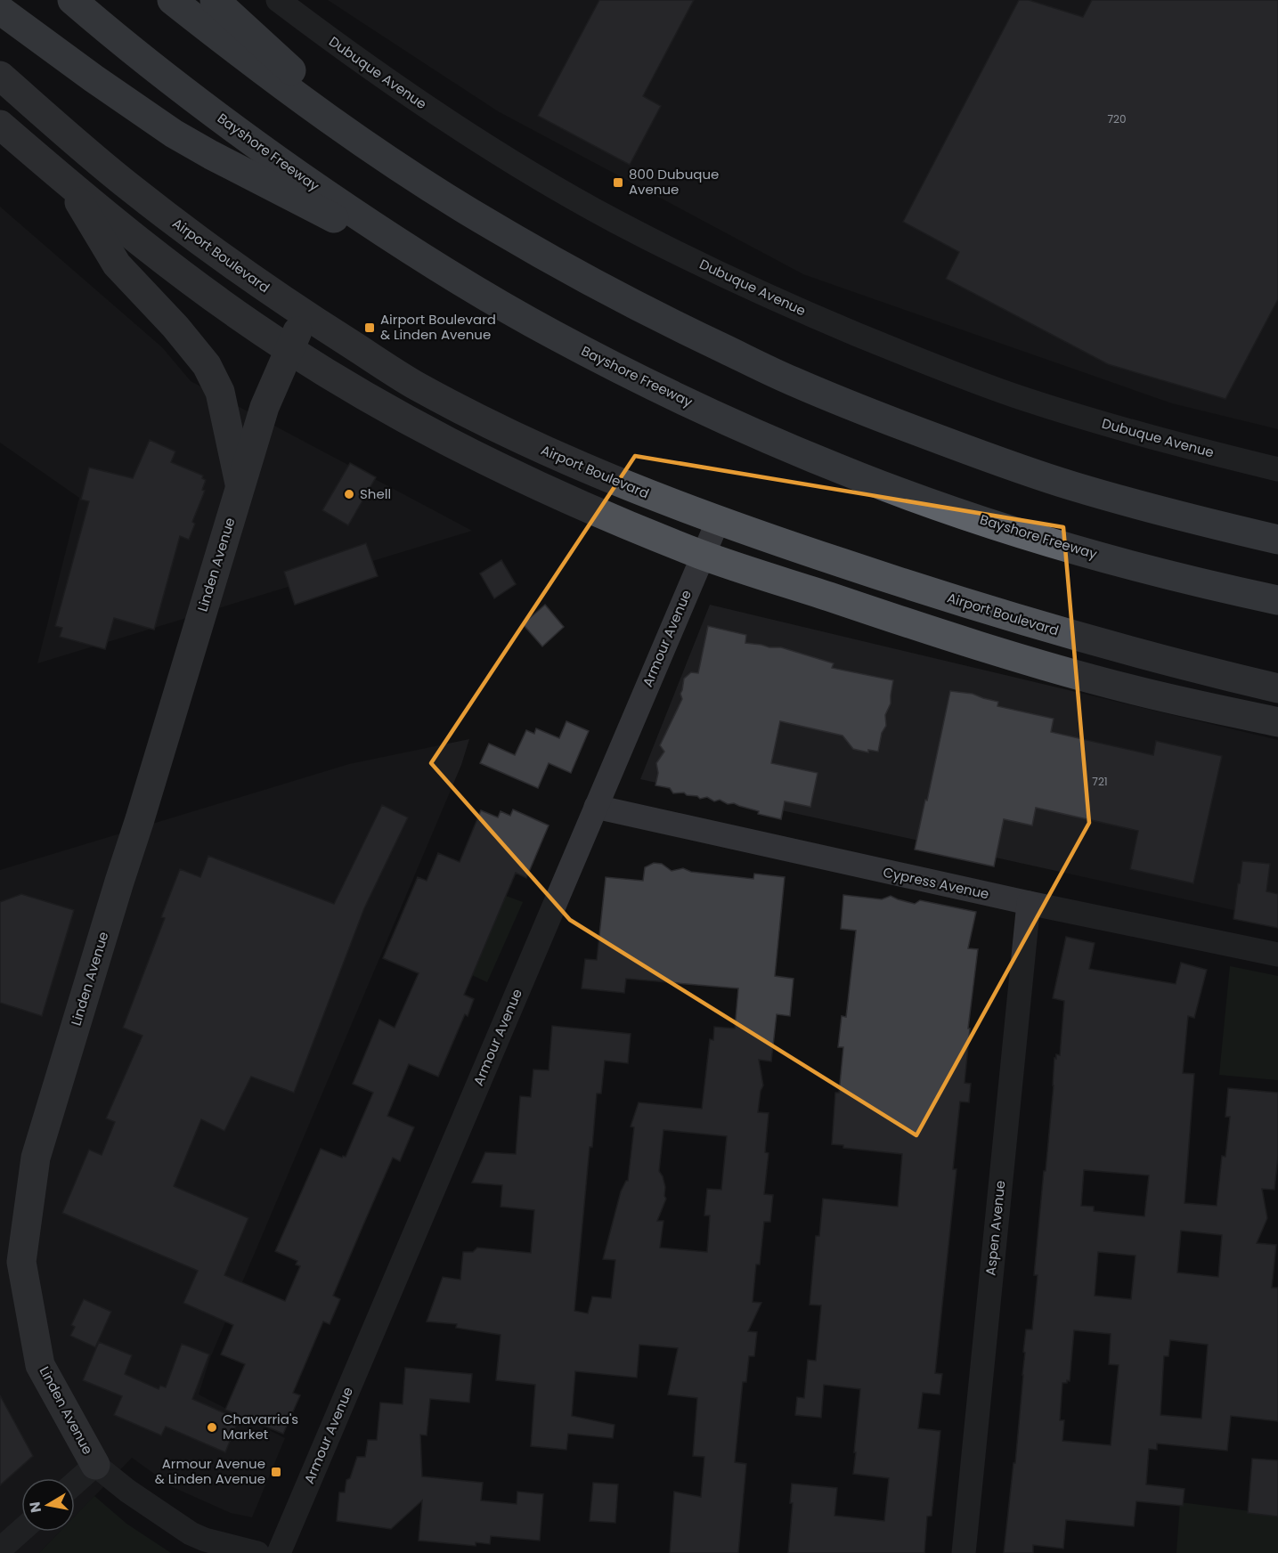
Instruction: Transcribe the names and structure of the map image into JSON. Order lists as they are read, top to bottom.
{
  "streets": {
    "highway": ["Bayshore Freeway"],
    "main road": ["Airport Boulevard", "Linden Avenue"],
    "street": [
      "Dubuque Avenue",
      "Armour Avenue",
      "Cypress Avenue",
      "Aspen Avenue"
    ]
  },
  "crossings": [
    ["Airport Boulevard", "Linden Avenue"],
    ["Airport Boulevard", "Armour Avenue"],
    ["Armour Avenue", "Cypress Avenue"],
    ["Cypress Avenue", "Aspen Avenue"]
  ],
  "places": {
    "transit": ["800 Dubuque Avenue", "Airport Boulevard & Linden Avenue", "Armour Avenue & Linden Avenue"],
    "other": ["Shell", "Chavarria's Market"]
  },
  "house_numbers": ["720", "721"],
  "north": "left"
}
